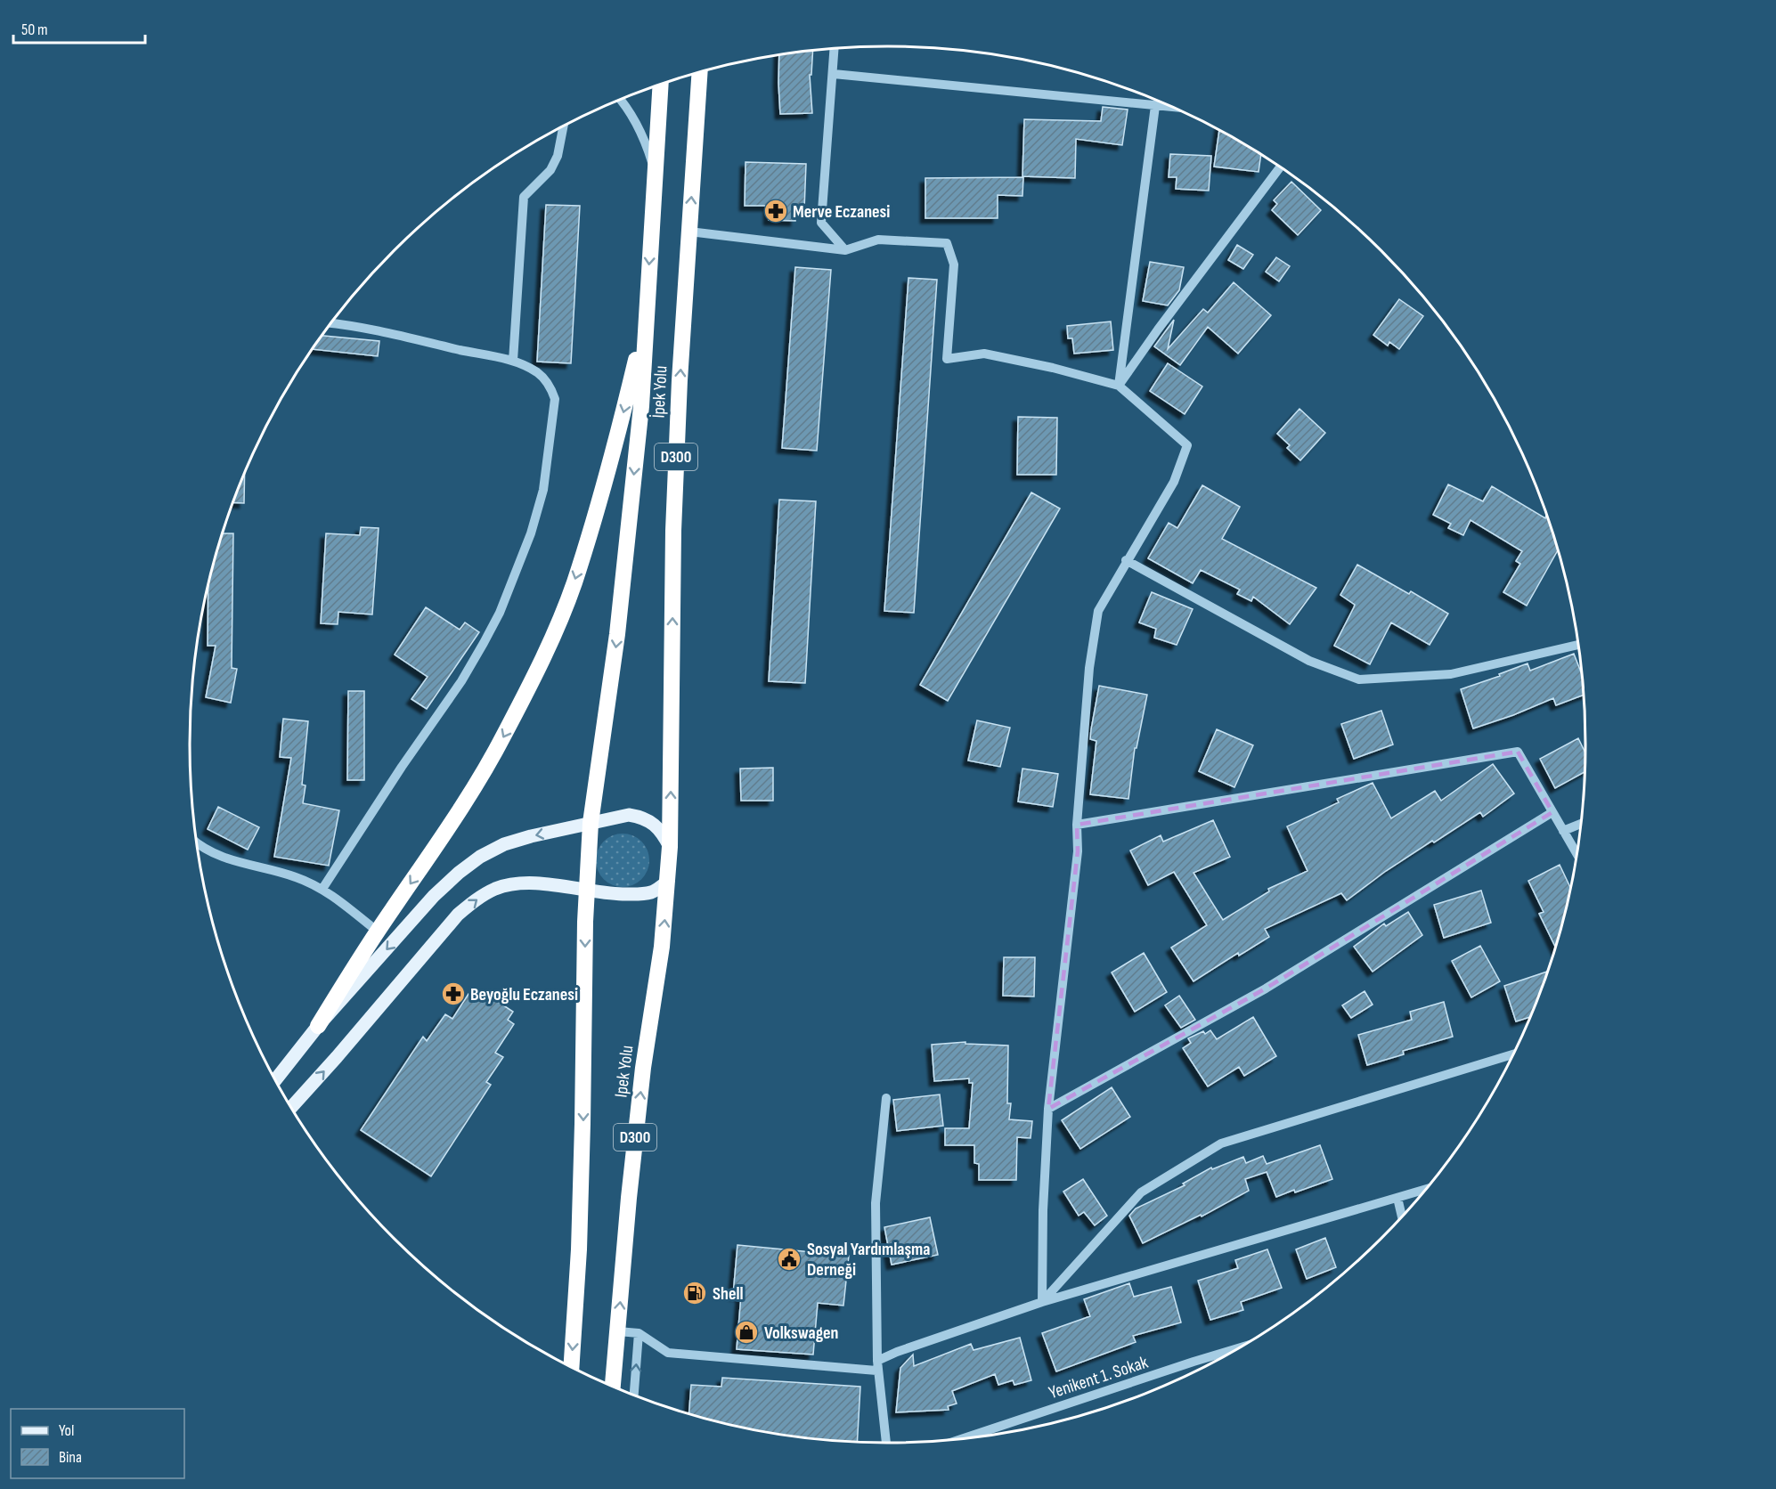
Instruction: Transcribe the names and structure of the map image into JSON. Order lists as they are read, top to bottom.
{
  "streets": {
    "highway": ["İpek Yolu", "D300", "Ipek Yolu"],
    "street": ["Yenikent 1. Sokak"]
  },
  "crossings": [
    ["İpek Yolu", "Ipek Yolu"]
  ],
  "places": {
    "pharmacy": ["Merve Eczanesi", "Beyoğlu Eczanesi"],
    "public building": ["Sosyal Yardımlaşma Derneği"],
    "fuel station": ["Shell"],
    "shop": ["Volkswagen"]
  },
  "legend": ["Yol", "Bina"],
  "scale_bar": "50 m"
}
